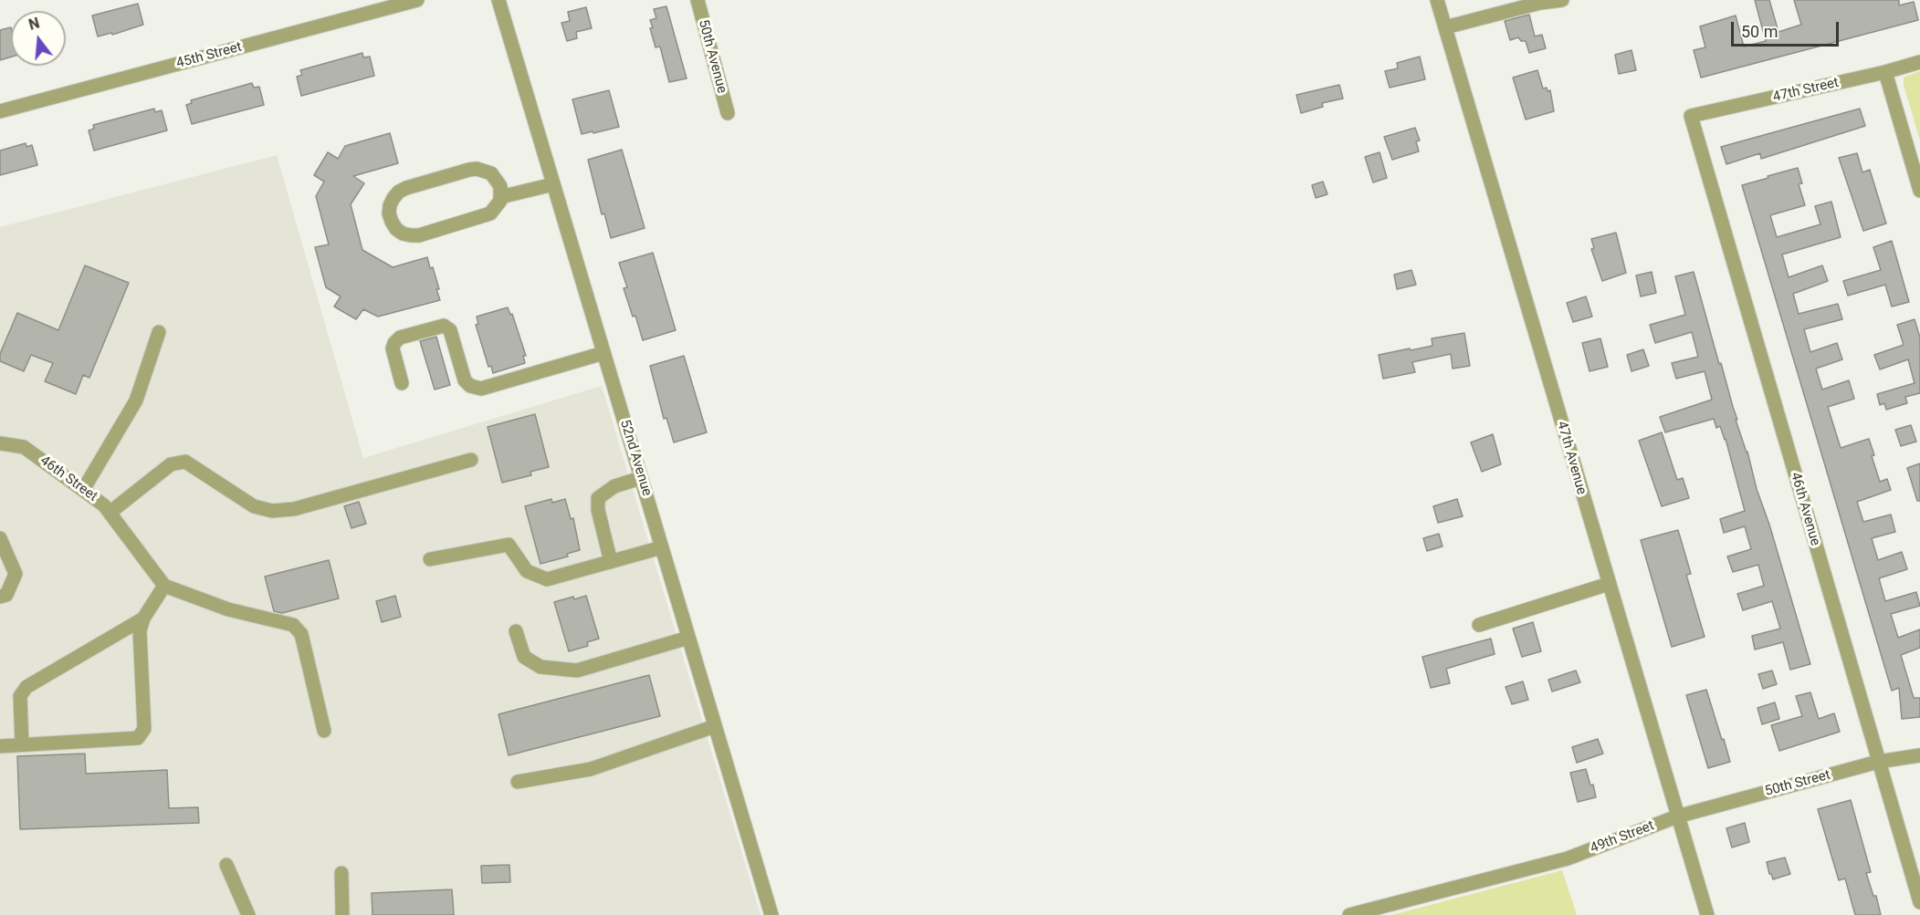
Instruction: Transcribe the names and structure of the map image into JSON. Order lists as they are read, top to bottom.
{
  "streets": {
    "street": [
      "45th Street",
      "50th Avenue",
      "47th Street",
      "52nd Avenue",
      "47th Avenue",
      "46th Street",
      "46th Avenue",
      "50th Street",
      "49th Street"
    ]
  },
  "crossings": [
    ["47th Street", "46th Avenue"],
    ["47th Avenue", "50th Street"],
    ["47th Avenue", "49th Street"],
    ["46th Avenue", "50th Street"],
    ["50th Street", "49th Street"]
  ],
  "scale_bar": "50 m",
  "north": "top"
}
